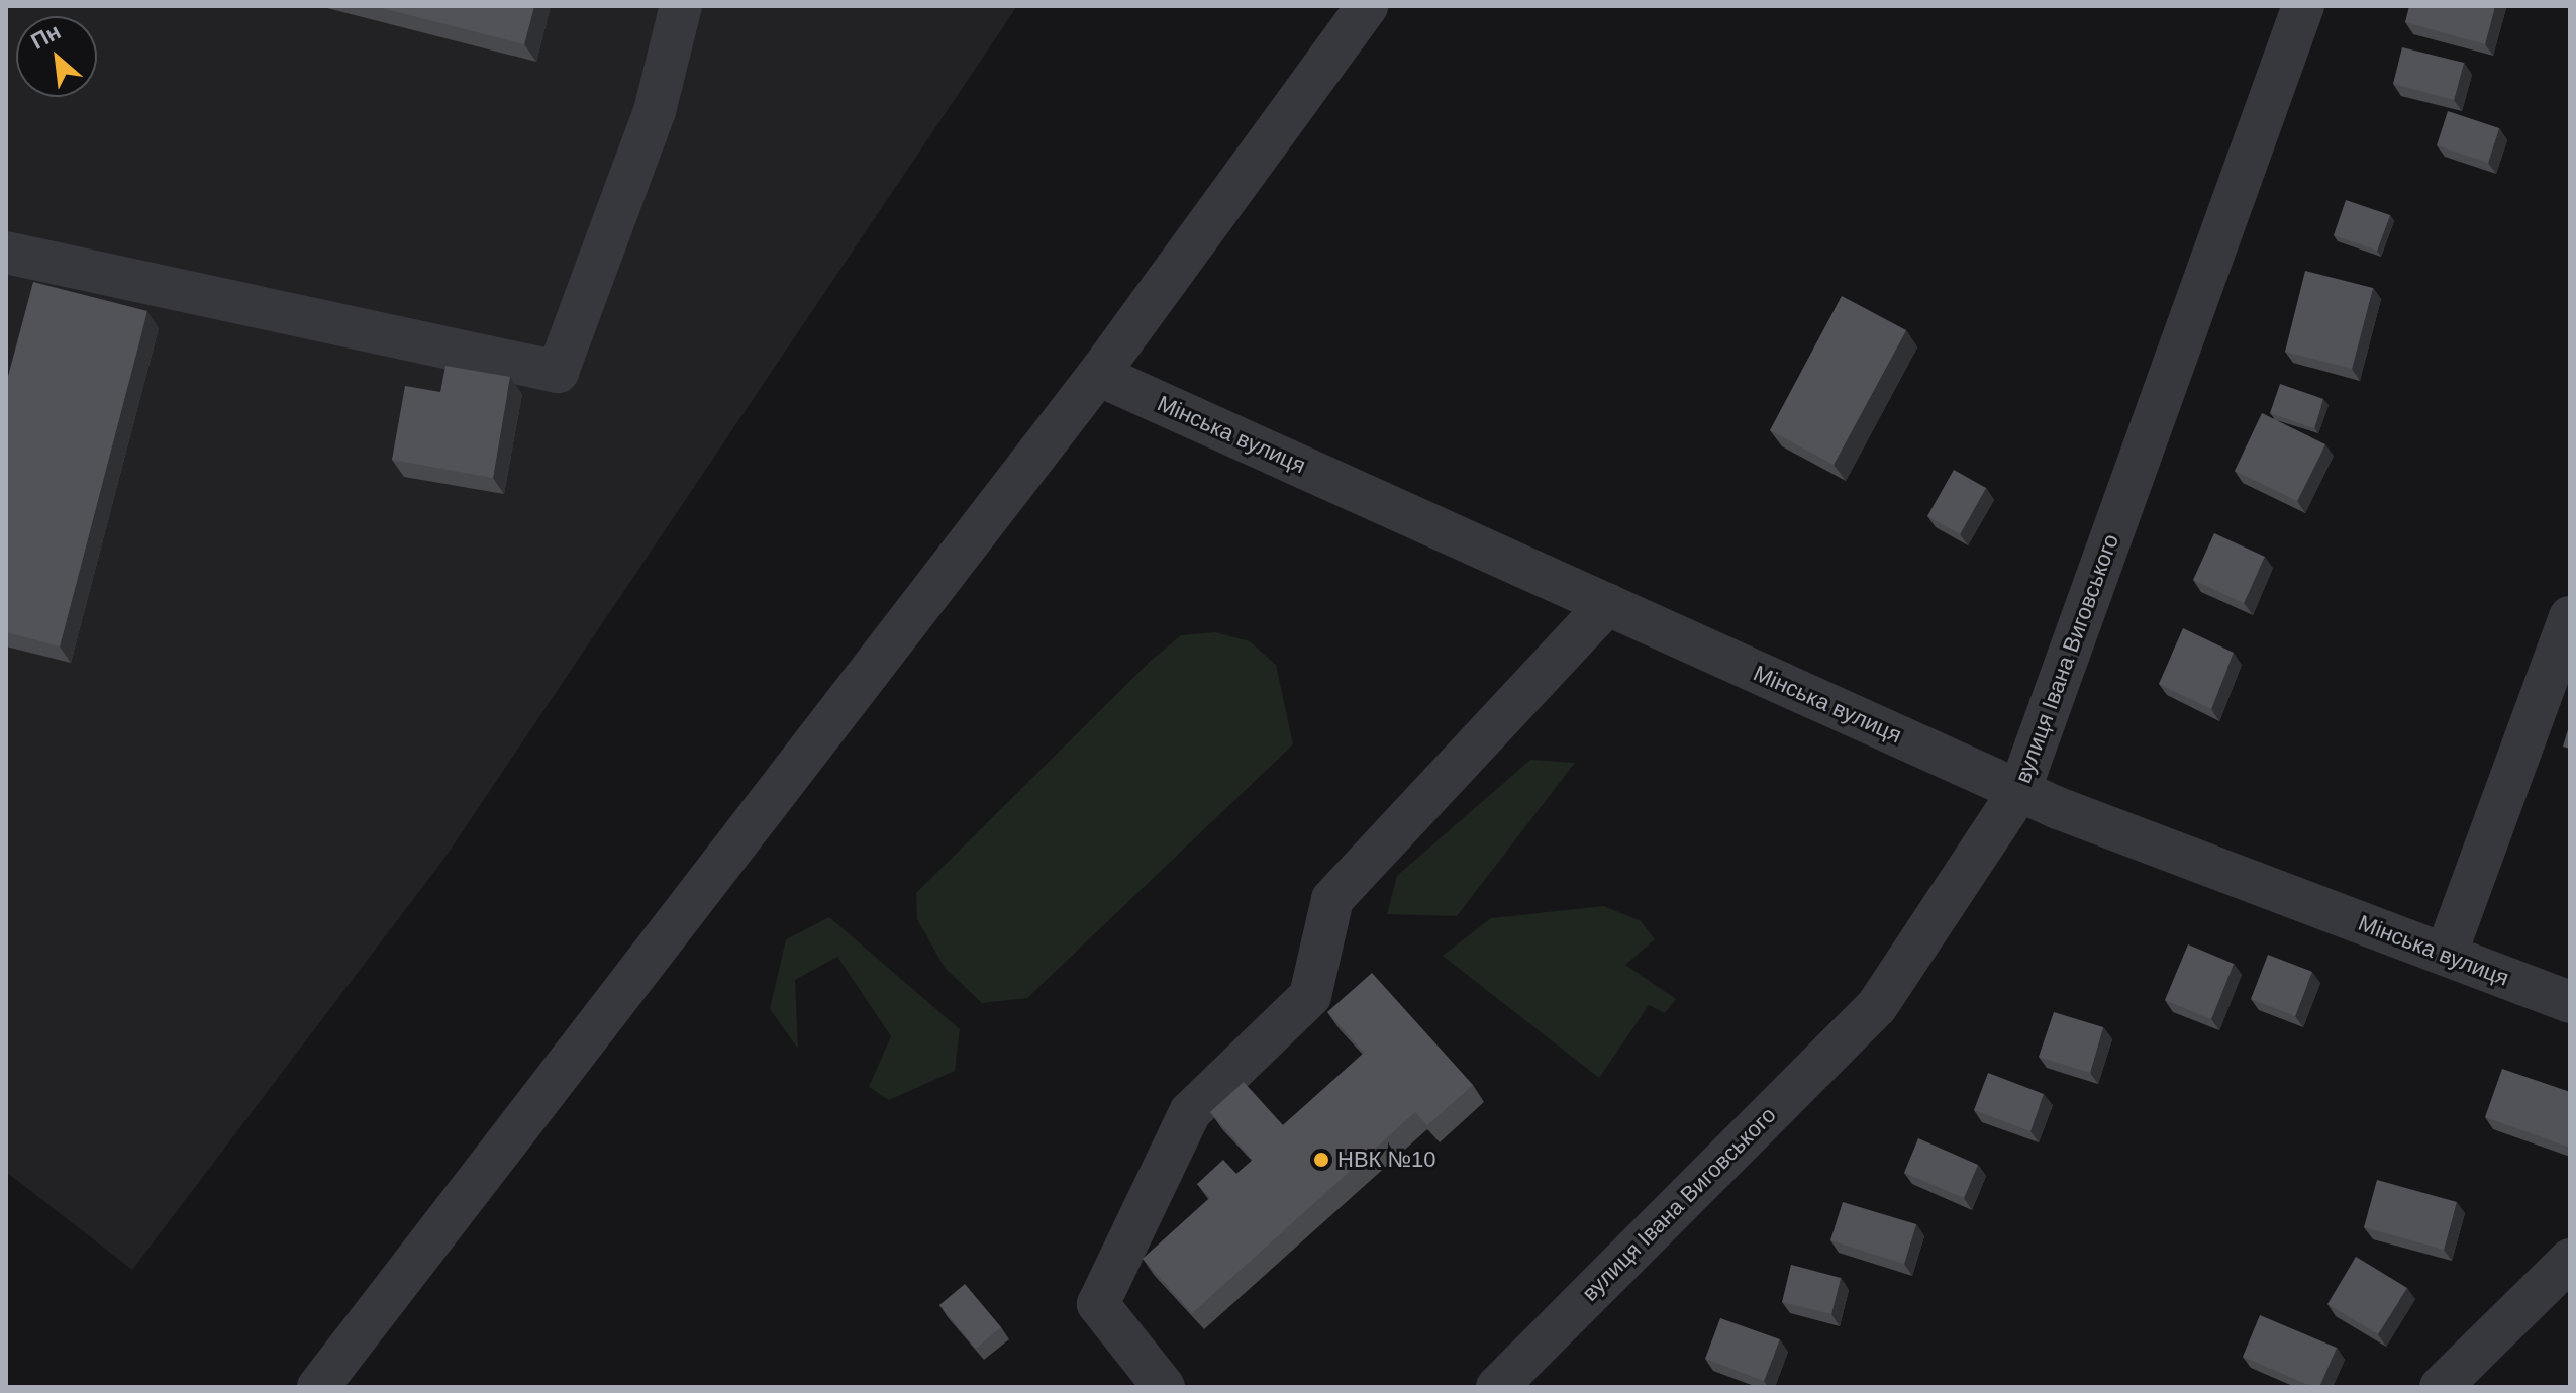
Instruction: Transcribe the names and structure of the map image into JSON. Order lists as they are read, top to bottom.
{
  "streets": {
    "street": ["Мінська вулиця", "вулиця Івана Виговського"]
  },
  "crossings": [
    ["Мінська вулиця", "вулиця Івана Виговського"]
  ],
  "places": ["НВК №10"],
  "north": "top left"
}
